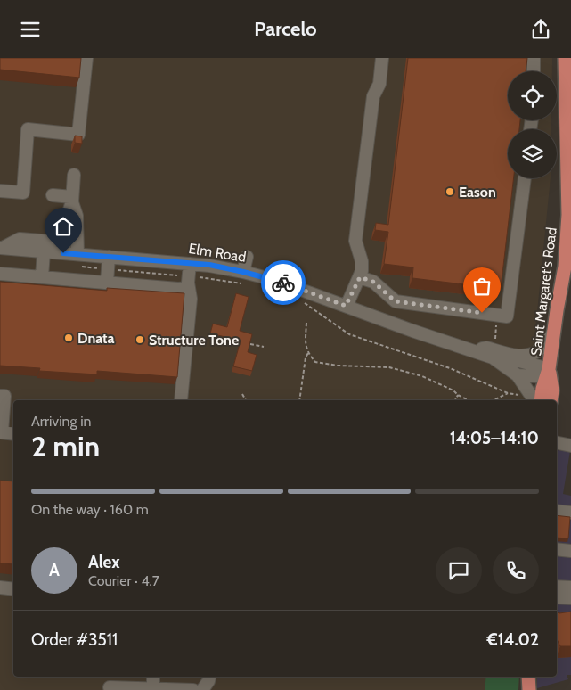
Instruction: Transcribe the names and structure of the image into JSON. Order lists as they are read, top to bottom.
{
  "streets": {
    "main road": ["Saint Margaret's Road"],
    "street": ["Elm Road"]
  },
  "crossings": [
    ["Elm Road", "Saint Margaret's Road"]
  ],
  "places": ["Eason", "Dnata", "Structure Tone"],
  "page": {
    "header": "Parcelo",
    "heading": ["2 min", "Arriving in", "14:05–14:10"],
    "panel": [
      "Alex",
      "Courier · 4.7",
      "Order #3511",
      "€14.02"
    ],
    "bar": "On the way · 160 m",
    "round": "A"
  }
}
